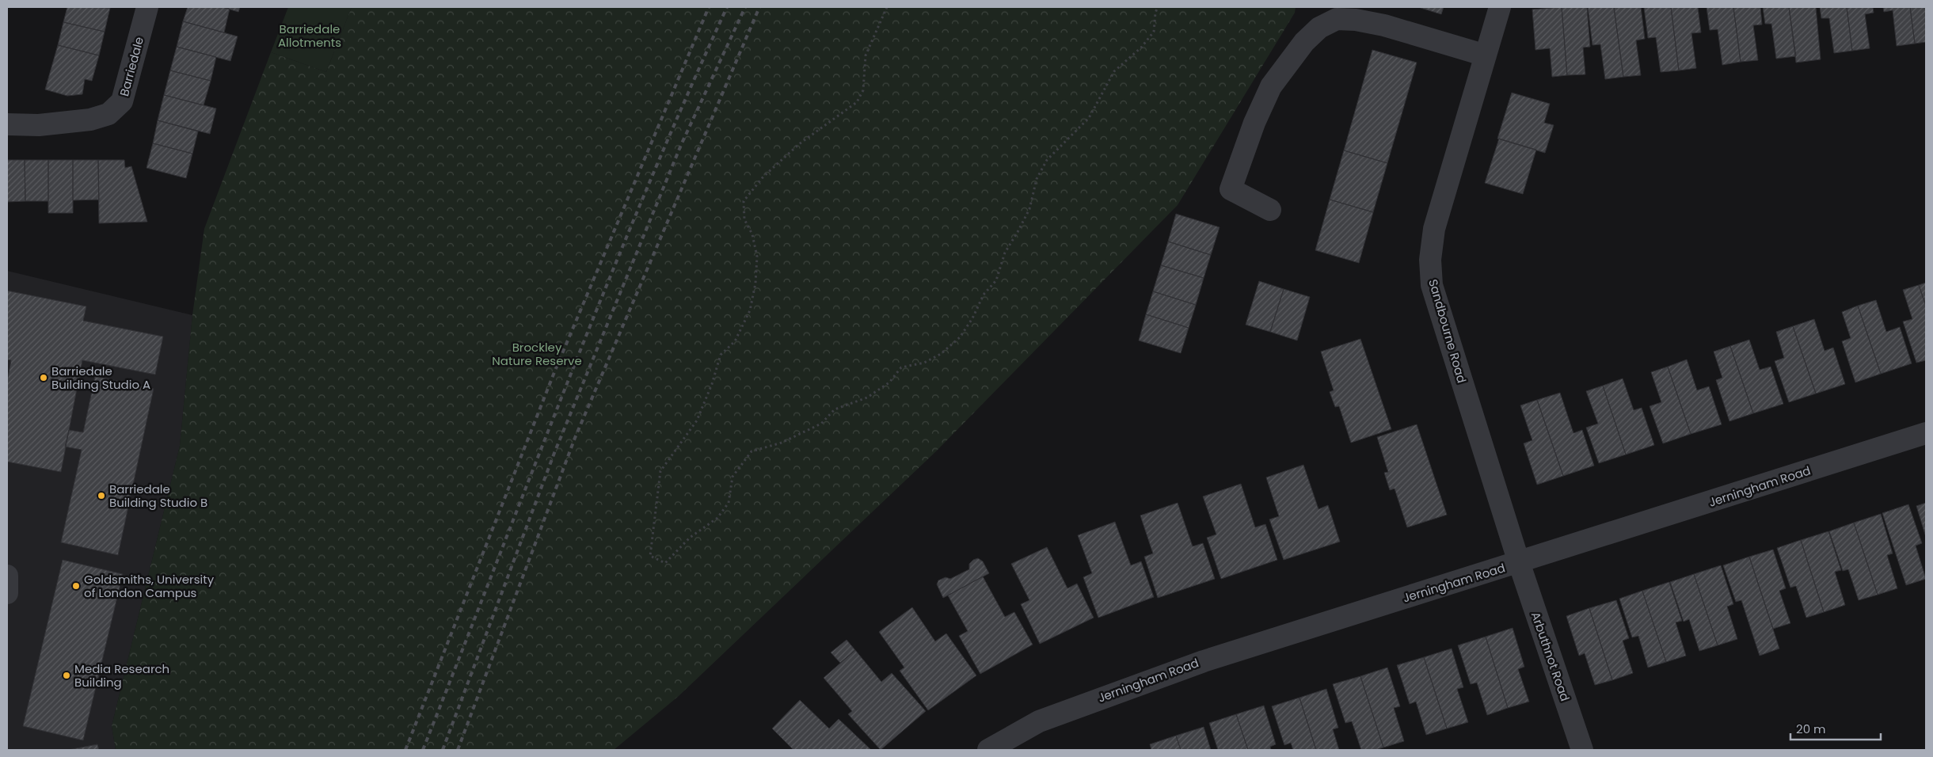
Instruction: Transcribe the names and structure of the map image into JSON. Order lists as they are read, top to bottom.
{
  "streets": {
    "street": [
      "Barriedale",
      "Sandbourne Road",
      "Jerningham Road",
      "Arbuthnot Road"
    ]
  },
  "crossings": [
    ["Sandbourne Road", "Jerningham Road"],
    ["Sandbourne Road", "Arbuthnot Road"],
    ["Jerningham Road", "Arbuthnot Road"]
  ],
  "parks": ["Barriedale Allotments", "Brockley Nature Reserve"],
  "places": [
    "Barriedale Building Studio A",
    "Barriedale Building Studio B",
    "Goldsmiths, University of London Campus",
    "Media Research Building"
  ],
  "scale_bar": "20 m"
}
